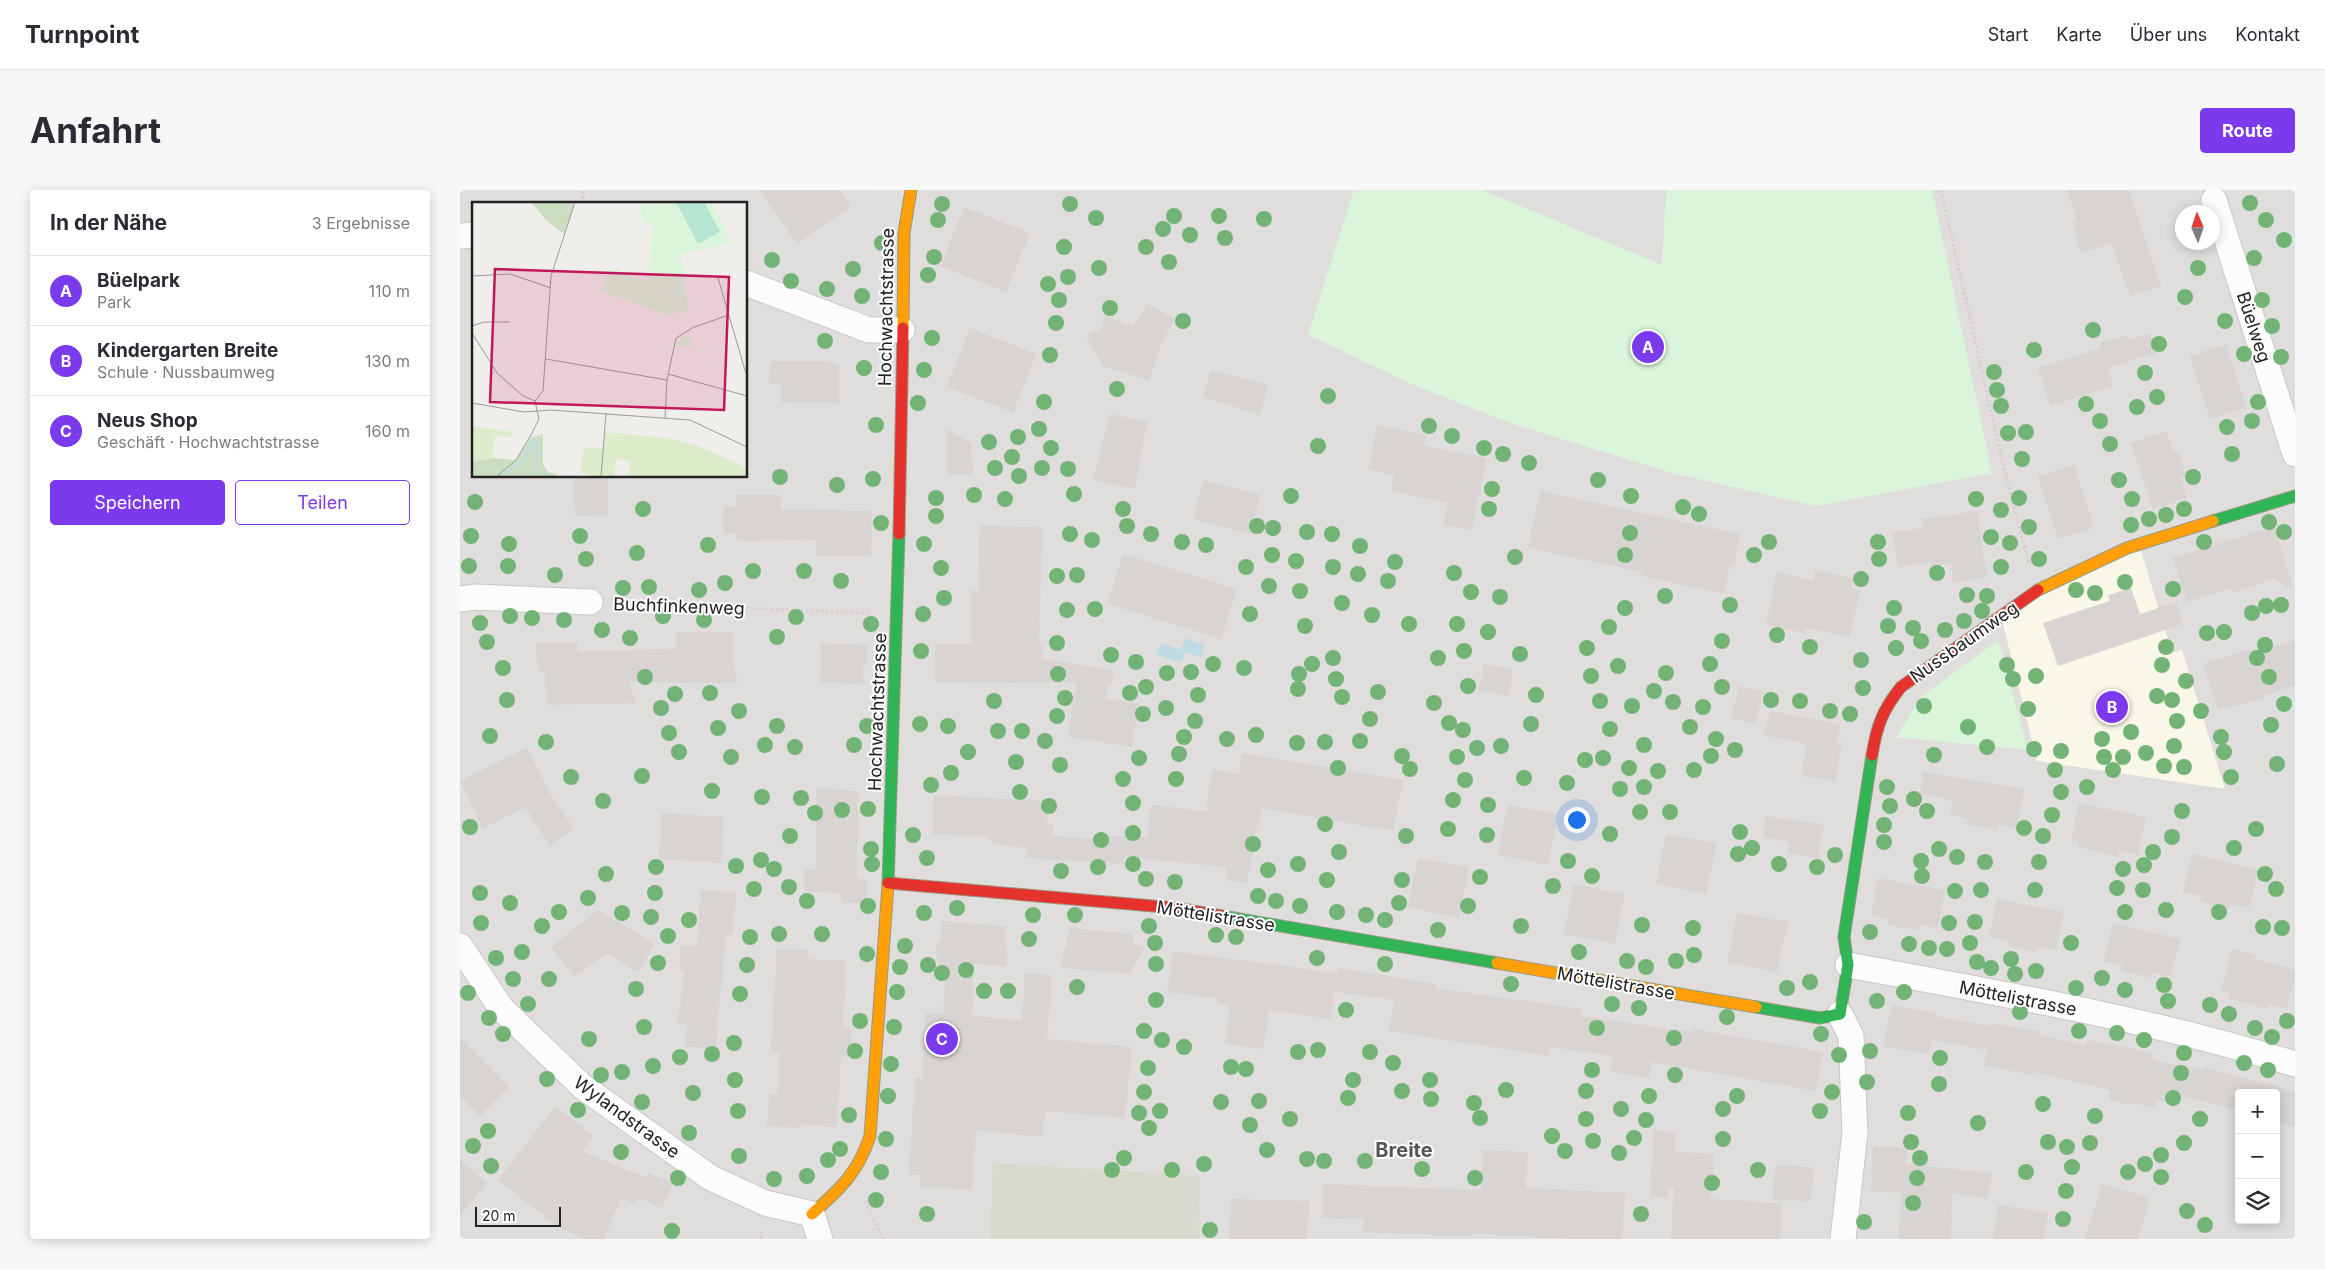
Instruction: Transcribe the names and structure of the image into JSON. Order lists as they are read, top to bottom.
{
  "streets": {
    "street": [
      "Hochwachtstrasse",
      "Büelweg",
      "Buchfinkenweg",
      "Nussbaumweg",
      "Möttelistrasse",
      "Wylandstrasse"
    ]
  },
  "crossings": [
    ["Hochwachtstrasse", "Buchfinkenweg"],
    ["Hochwachtstrasse", "Möttelistrasse"],
    ["Hochwachtstrasse", "Wylandstrasse"],
    ["Nussbaumweg", "Möttelistrasse"]
  ],
  "districts": ["Breite"],
  "scale_bar": "20 m",
  "north": "top",
  "page": {
    "header": "Turnpoint",
    "nav": [
      "Start",
      "Karte",
      "Über uns",
      "Kontakt"
    ],
    "buttons": [
      "Route",
      ["Speichern", "Teilen"]
    ],
    "title": "Anfahrt",
    "heading": ["In der Nähe", "3 Ergebnisse"],
    "list": [
      {
        "mark": "A",
        "name": "Büelpark",
        "note": "Park",
        "value": "110 m"
      },
      {
        "mark": "B",
        "name": "Kindergarten Breite",
        "note": "Schule · Nussbaumweg",
        "value": "130 m"
      },
      {
        "mark": "C",
        "name": "Neus Shop",
        "note": "Geschäft · Hochwachtstrasse",
        "value": "160 m"
      }
    ],
    "pins": ["A", "B", "C"],
    "map_buttons": ["+", "−"],
    "scale": "20 m"
  }
}
